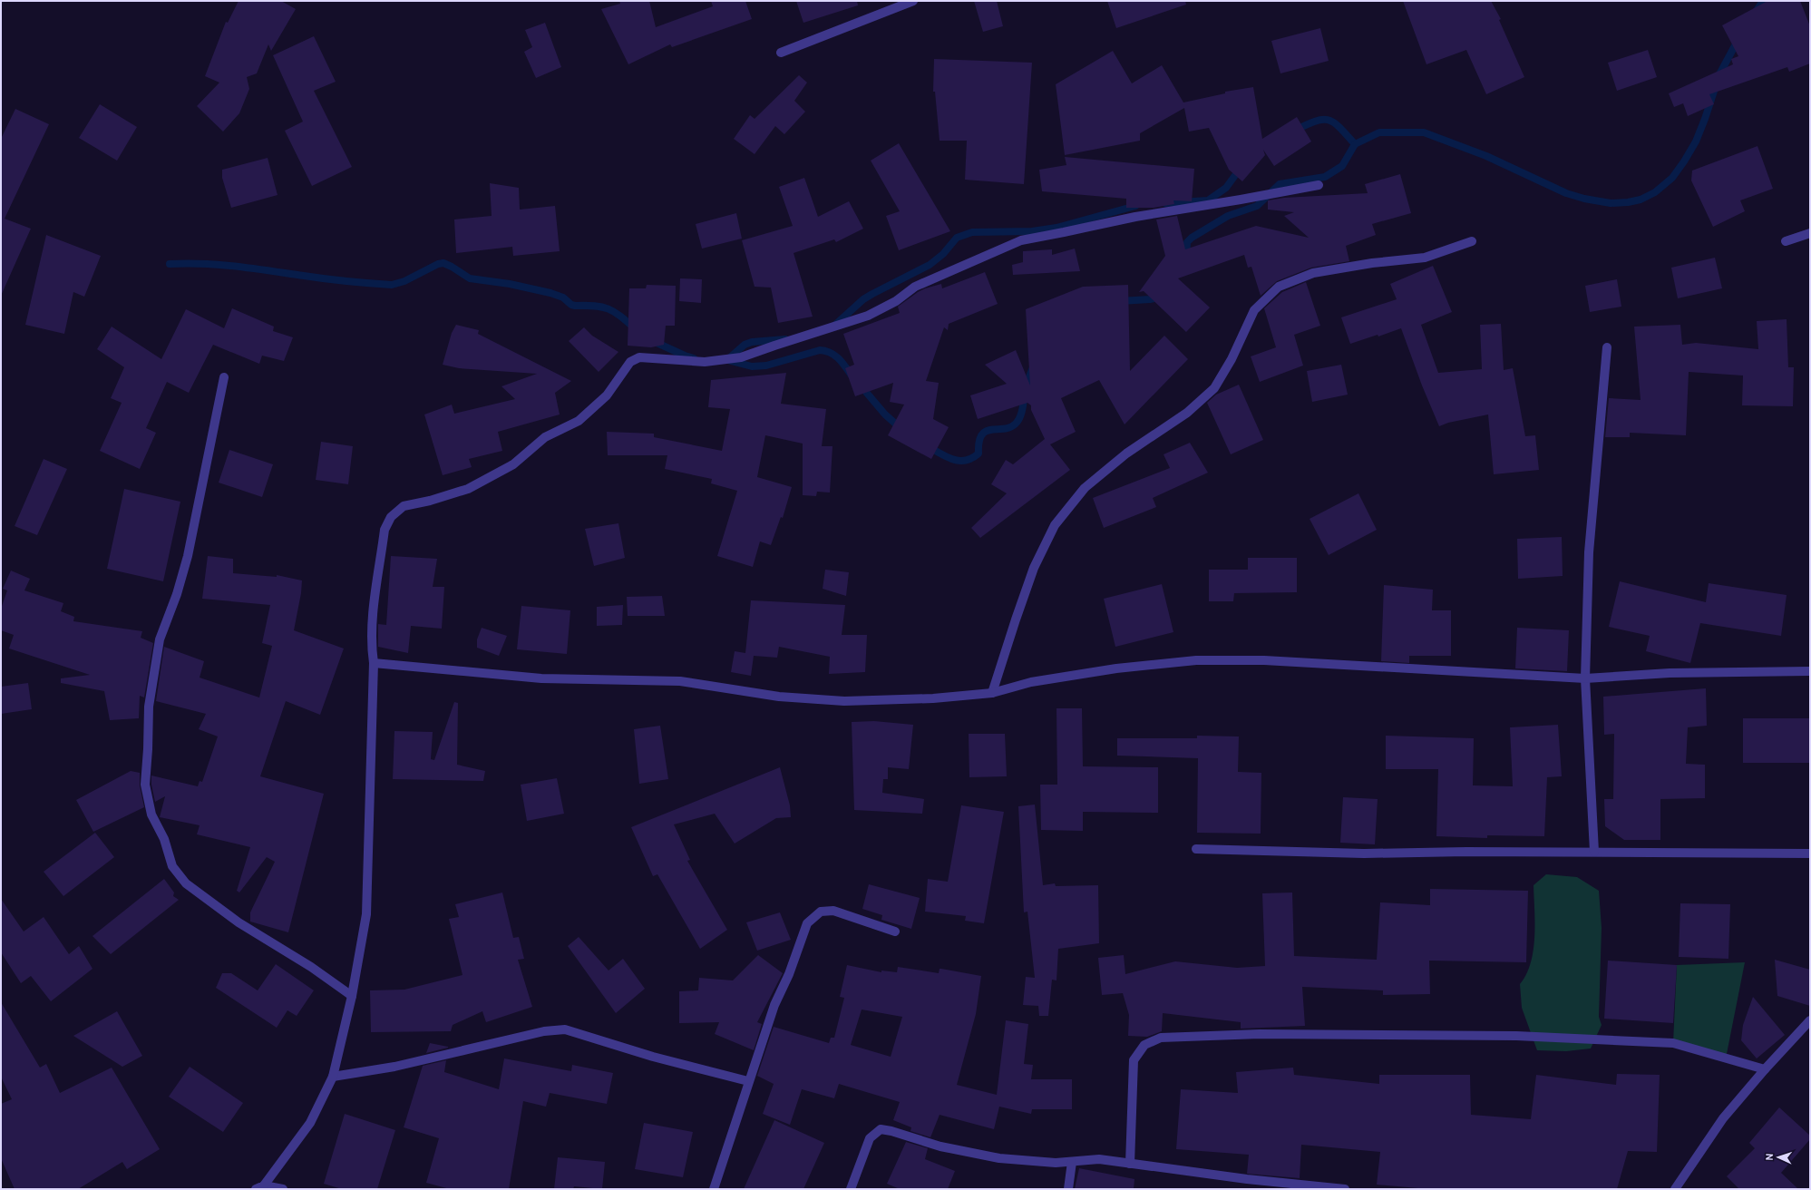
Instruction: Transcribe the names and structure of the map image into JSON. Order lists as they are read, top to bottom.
{
  "north": "left"
}
